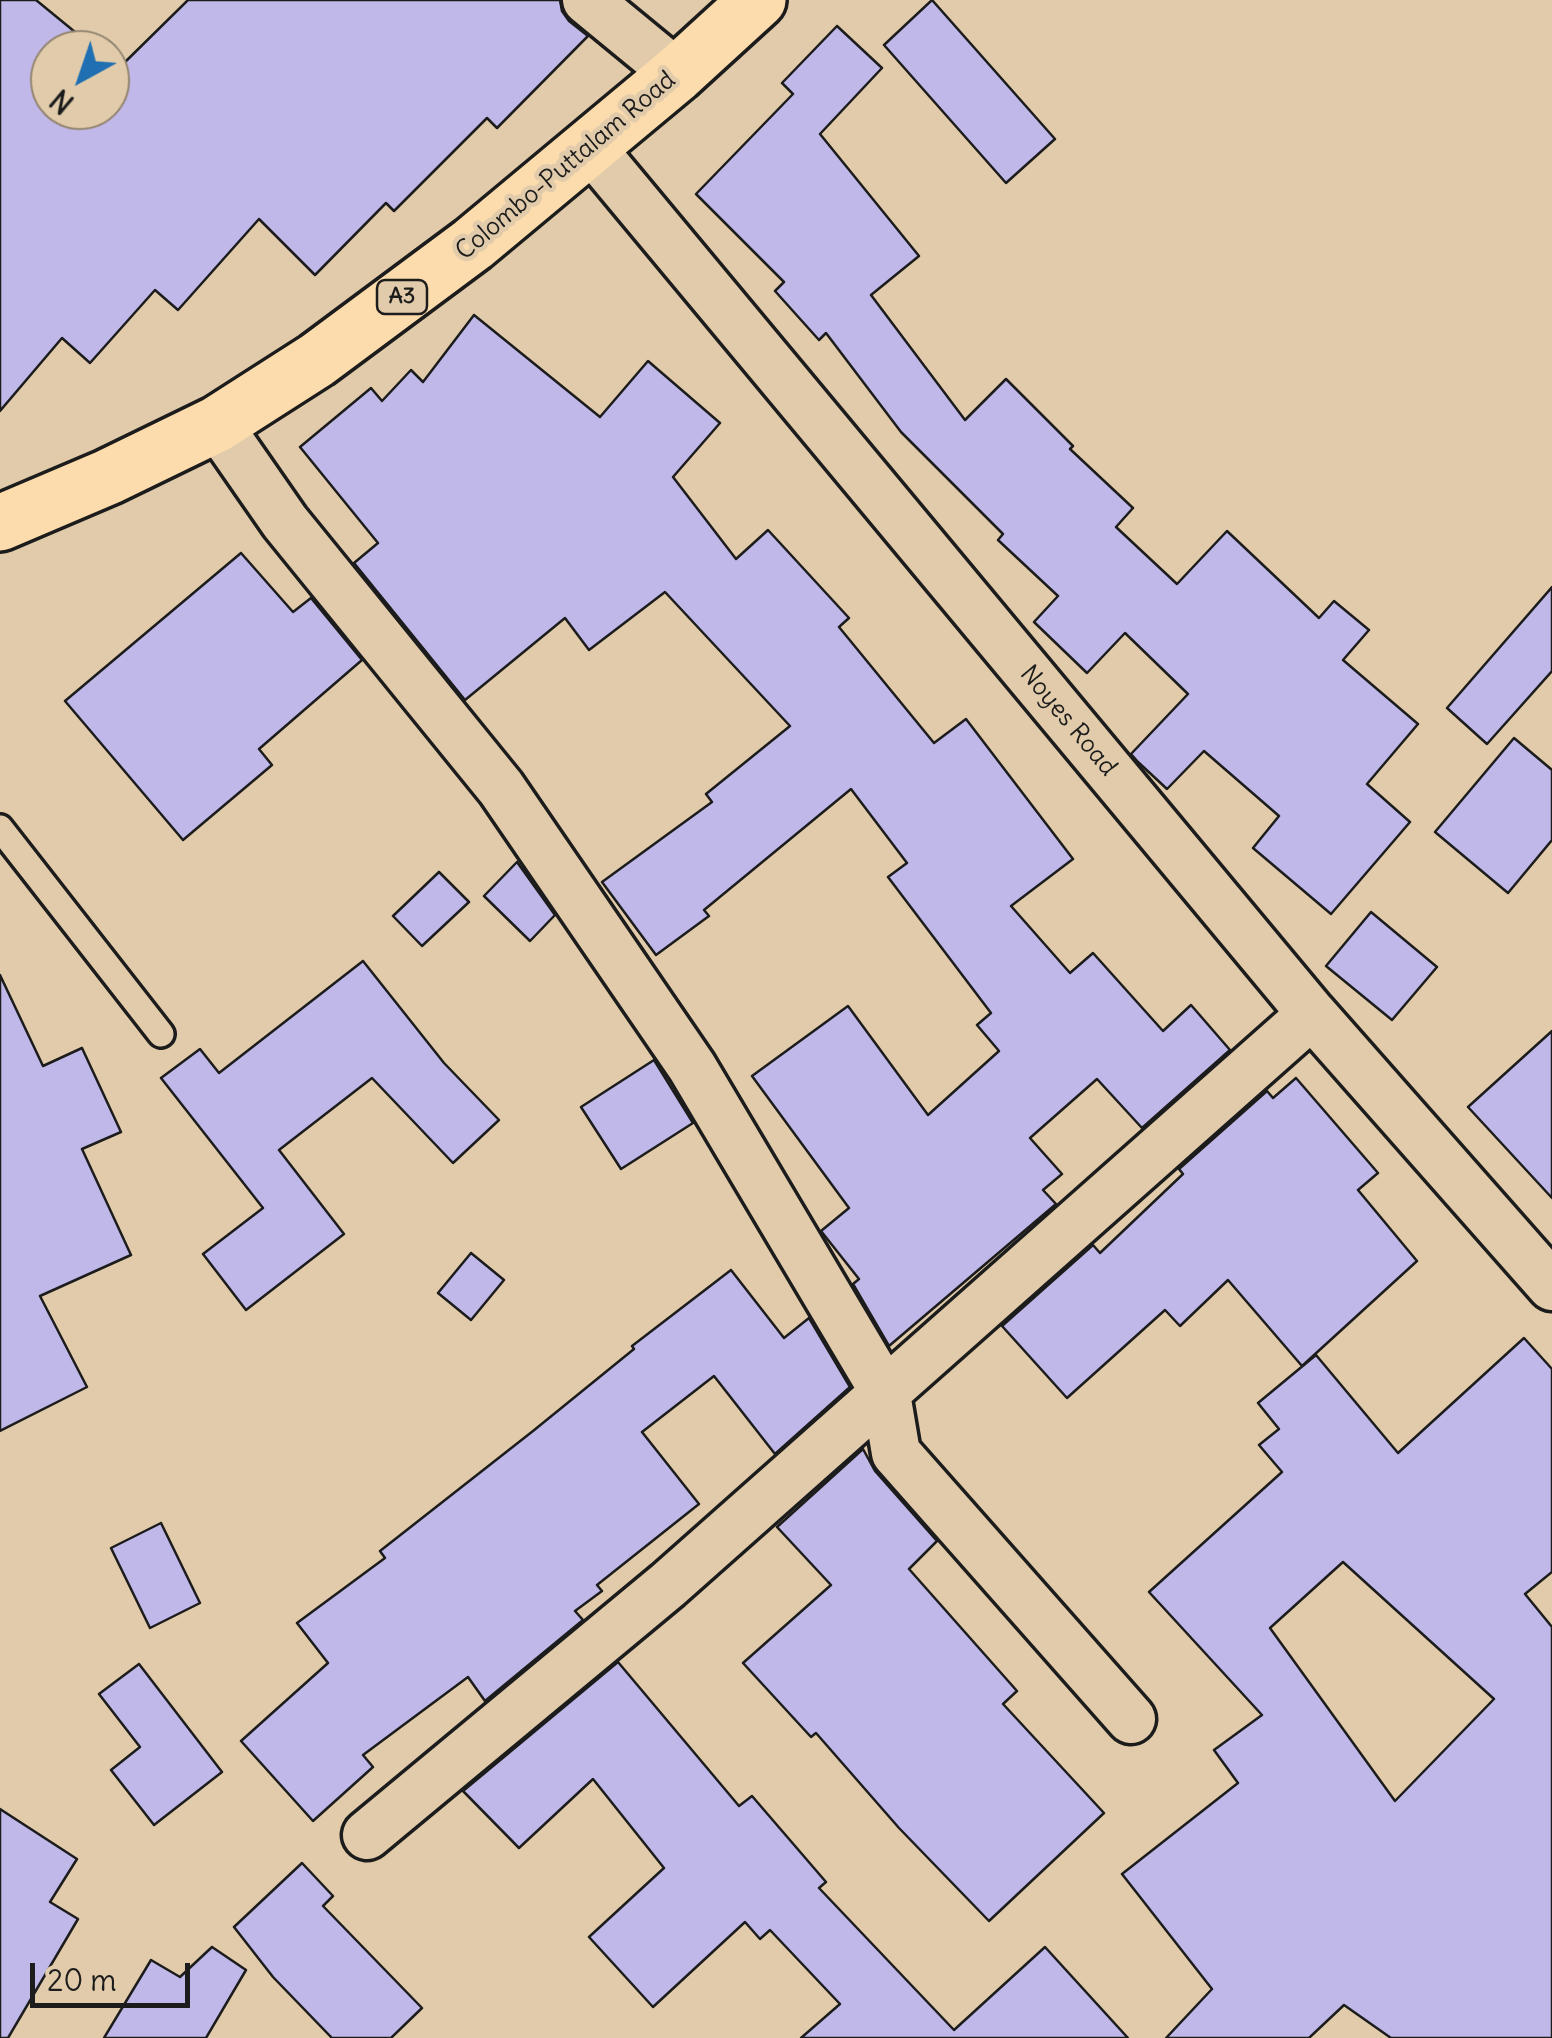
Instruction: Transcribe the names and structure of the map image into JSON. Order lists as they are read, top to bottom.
{
  "streets": {
    "highway": ["Colombo-Puttalam Road", "A3"],
    "street": ["Noyes Road"]
  },
  "crossings": [
    ["Colombo-Puttalam Road", "Noyes Road"]
  ],
  "scale_bar": "20 m",
  "north": "bottom left"
}
